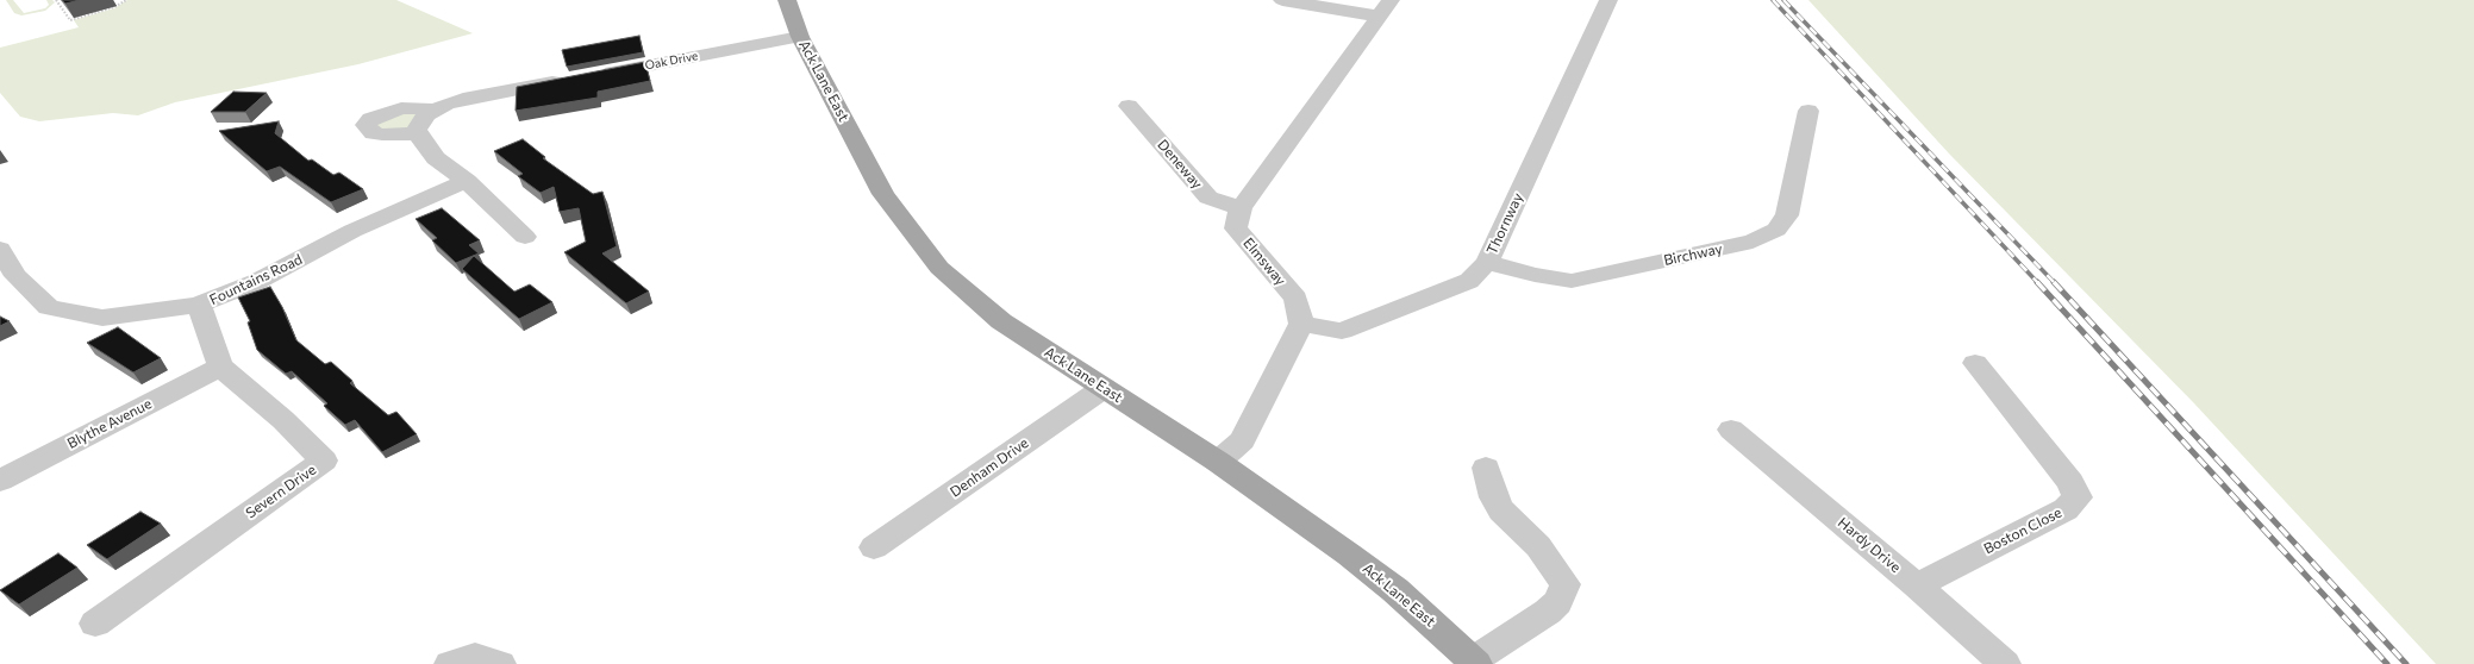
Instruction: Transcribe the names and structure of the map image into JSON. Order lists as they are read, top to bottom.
{
  "streets": {
    "main road": ["Ack Lane East"],
    "street": [
      "Oak Drive",
      "Deneway",
      "Thornway",
      "Birchway",
      "Elmsway",
      "Fountains Road",
      "Blythe Avenue",
      "Denham Drive",
      "Severn Drive",
      "Boston Close",
      "Hardy Drive"
    ]
  },
  "crossings": [
    ["Oak Drive", "Ack Lane East"],
    ["Ack Lane East", "Denham Drive"],
    ["Deneway", "Elmsway"],
    ["Thornway", "Birchway"],
    ["Thornway", "Elmsway"],
    ["Blythe Avenue", "Severn Drive"],
    ["Boston Close", "Hardy Drive"]
  ]
}
